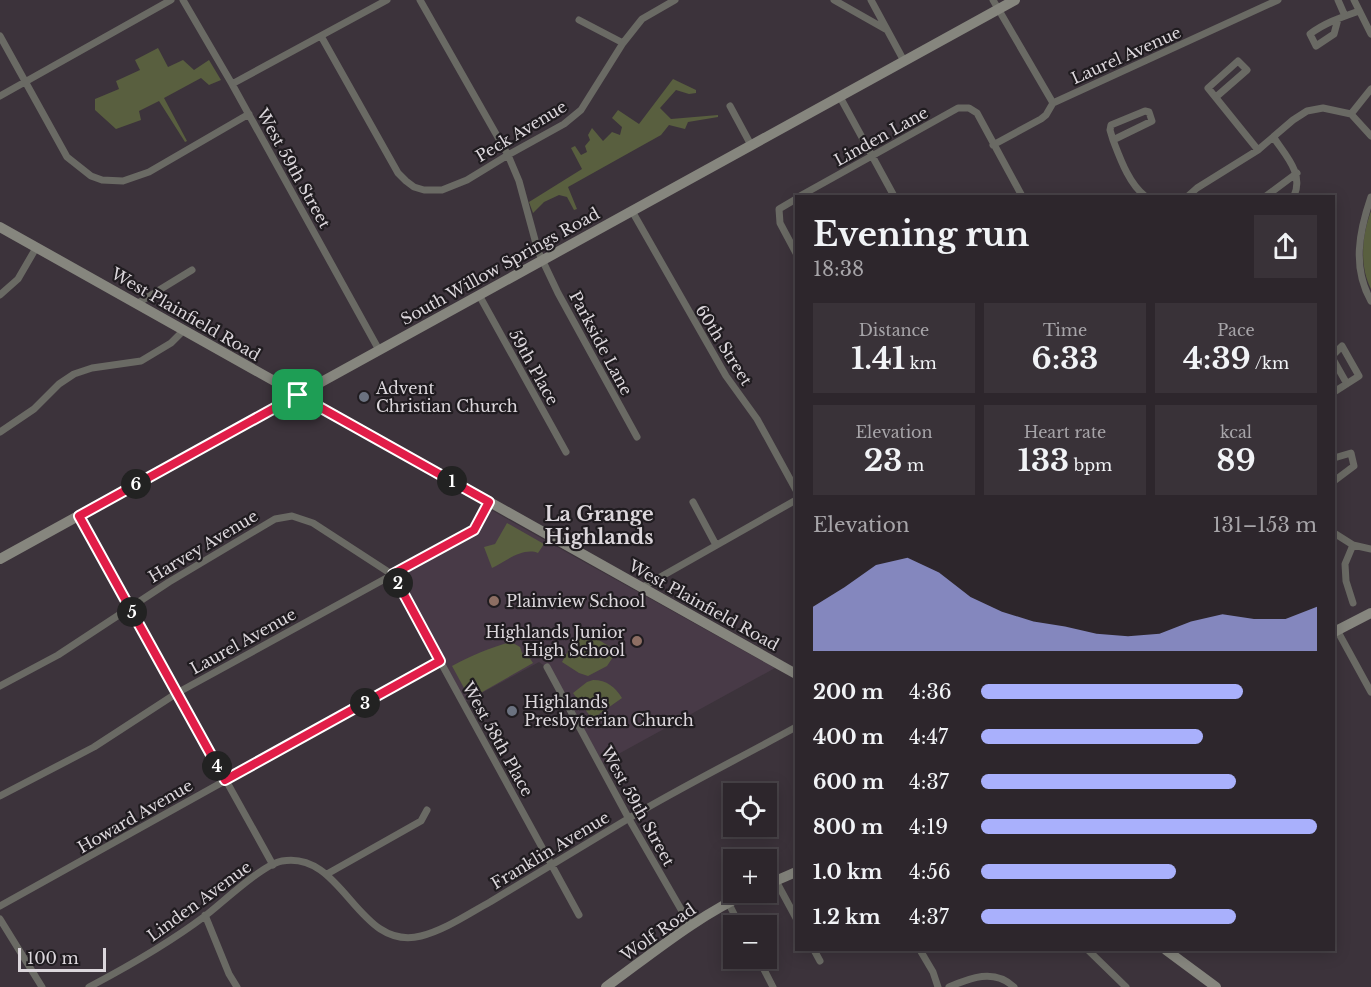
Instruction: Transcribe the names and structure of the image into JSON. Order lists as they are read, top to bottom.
{
  "streets": {
    "street": [
      "Laurel Avenue",
      "Peck Avenue",
      "Linden Lane",
      "West 59th Street",
      "South Willow Springs Road",
      "West Plainfield Road",
      "Parkside Lane",
      "60th Street",
      "59th Place",
      "Harvey Avenue",
      "West 58th Place",
      "Howard Avenue",
      "Franklin Avenue",
      "Linden Avenue",
      "Wolf Road"
    ]
  },
  "crossings": [
    ["Laurel Avenue", "Linden Lane"],
    ["Laurel Avenue", "West Plainfield Road"],
    ["Laurel Avenue", "Harvey Avenue"],
    ["Laurel Avenue", "West 58th Place"],
    ["West 59th Street", "South Willow Springs Road"],
    ["West 59th Street", "Franklin Avenue"],
    ["West 59th Street", "Wolf Road"],
    ["South Willow Springs Road", "West Plainfield Road"],
    ["South Willow Springs Road", "Parkside Lane"],
    ["South Willow Springs Road", "60th Street"],
    ["South Willow Springs Road", "59th Place"],
    ["Harvey Avenue", "West 58th Place"],
    ["West 58th Place", "Howard Avenue"],
    ["West 58th Place", "Franklin Avenue"],
    ["Franklin Avenue", "Linden Avenue"]
  ],
  "districts": ["La Grange Highlands"],
  "places": [
    "Advent Christian Church",
    "Plainview School",
    "Highlands Junior High School",
    "Highlands Presbyterian Church"
  ],
  "scale_bar": "100 m",
  "page": {
    "heading": ["Evening run", "18:38"],
    "stats": [
      ["Distance", "1.41 km"],
      ["Time", "6:33"],
      ["Pace", "4:39 /km"],
      ["Elevation", "23 m"],
      ["Heart rate", "133 bpm"],
      ["kcal", "89"]
    ],
    "pins": [
      "1",
      "6",
      "2",
      "5",
      "3",
      "4"
    ],
    "chart": ["Elevation", "131–153 m"],
    "list": [
      {
        "name": "200 m",
        "note": "4:36"
      },
      {
        "name": "400 m",
        "note": "4:47"
      },
      {
        "name": "600 m",
        "note": "4:37"
      },
      {
        "name": "800 m",
        "note": "4:19"
      },
      {
        "name": "1.0 km",
        "note": "4:56"
      },
      {
        "name": "1.2 km",
        "note": "4:37"
      }
    ],
    "map_buttons": ["+", "−"],
    "scale": "100 m"
  }
}
